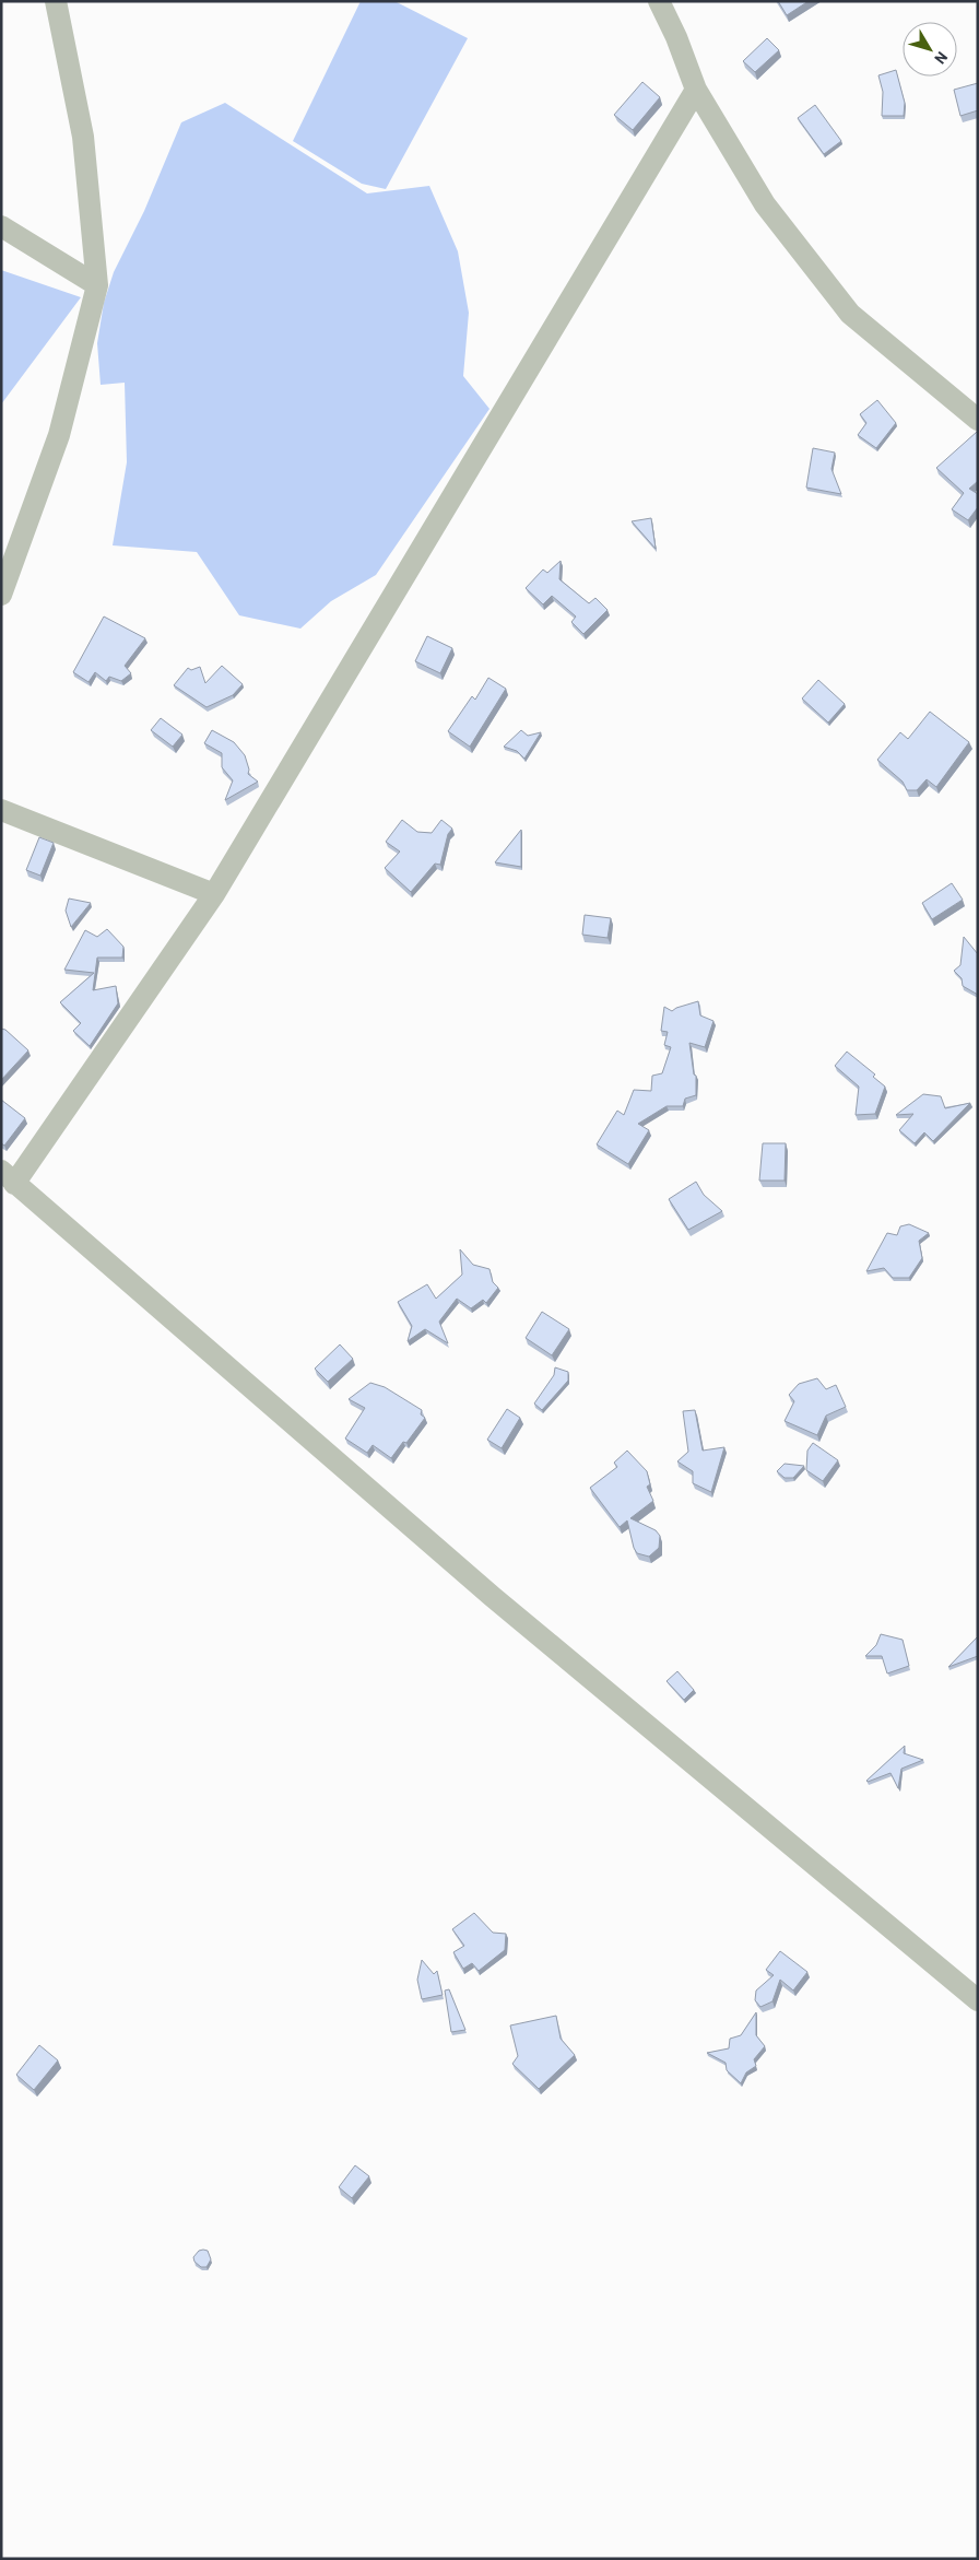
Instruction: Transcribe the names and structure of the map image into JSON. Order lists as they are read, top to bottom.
{
  "north": "bottom right"
}
